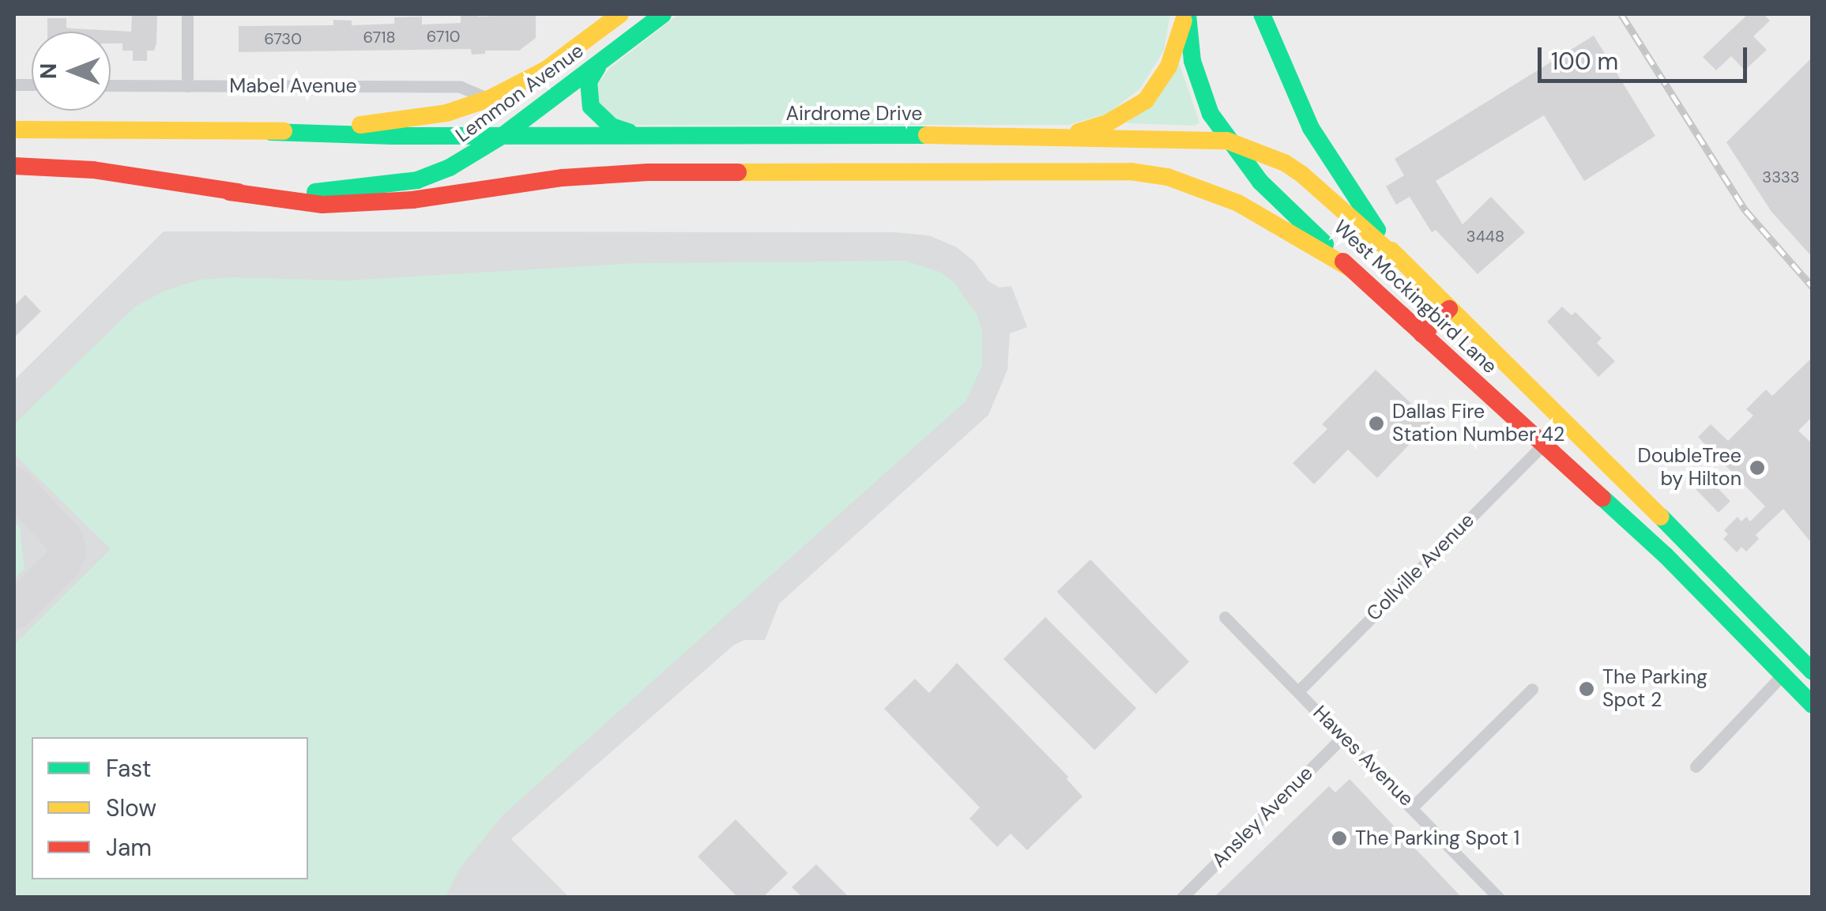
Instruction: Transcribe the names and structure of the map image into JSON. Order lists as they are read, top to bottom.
{
  "streets": {
    "main road": ["Lemmon Avenue", "Airdrome Drive", "West Mockingbird Lane"],
    "street": [
      "Mabel Avenue",
      "Collville Avenue",
      "Hawes Avenue",
      "Ansley Avenue"
    ]
  },
  "crossings": [
    ["Mabel Avenue", "Lemmon Avenue"],
    ["Lemmon Avenue", "Airdrome Drive"],
    ["Airdrome Drive", "West Mockingbird Lane"],
    ["West Mockingbird Lane", "Collville Avenue"],
    ["Collville Avenue", "Hawes Avenue"],
    ["Hawes Avenue", "Ansley Avenue"]
  ],
  "places": [
    "Dallas Fire Station Number 42",
    "DoubleTree by Hilton",
    "The Parking Spot 2",
    "The Parking Spot 1"
  ],
  "house_numbers": [
    "6710",
    "6718",
    "6730",
    "3333",
    "3448"
  ],
  "legend": ["Fast", "Slow", "Jam"],
  "scale_bar": "100 m",
  "north": "left"
}
